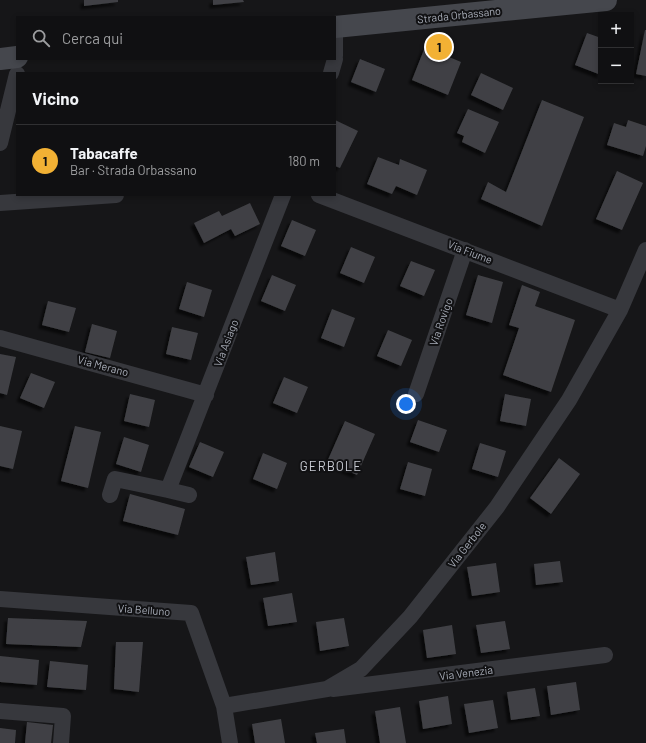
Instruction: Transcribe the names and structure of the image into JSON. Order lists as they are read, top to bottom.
{
  "streets": {
    "main road": ["Strada Orbassano"],
    "street": [
      "Via Fiume",
      "Via Rovigo",
      "Via Asiago",
      "Via Merano",
      "Via Gerbole",
      "Via Belluno",
      "Via Venezia"
    ]
  },
  "crossings": [
    ["Via Fiume", "Via Rovigo"],
    ["Via Fiume", "Via Gerbole"],
    ["Via Asiago", "Via Merano"],
    ["Via Gerbole", "Via Belluno"],
    ["Via Gerbole", "Via Venezia"]
  ],
  "districts": ["GERBOLE"],
  "page": {
    "map_buttons": ["+", "−"],
    "search": "Cerca qui",
    "pins": "1",
    "heading": "Vicino",
    "list": [
      {
        "mark": "1",
        "name": "Tabacaffe",
        "note": "Bar · Strada Orbassano",
        "value": "180 m"
      }
    ]
  }
}
